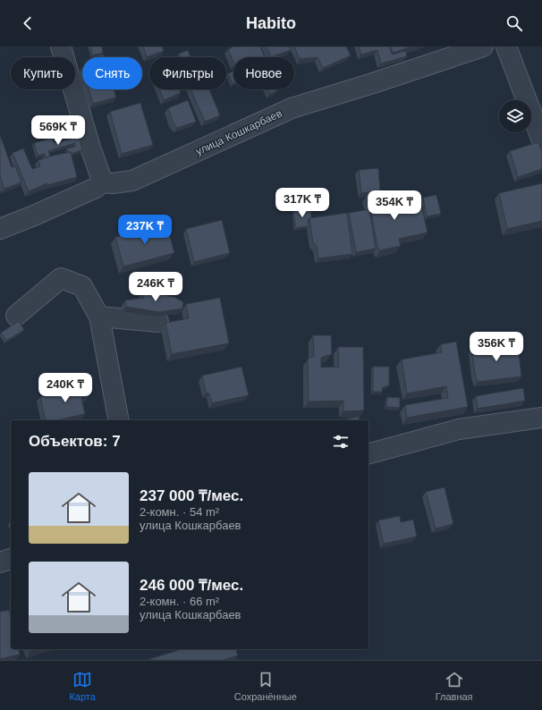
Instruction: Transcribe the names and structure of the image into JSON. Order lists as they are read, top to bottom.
{
  "streets": {
    "street": ["улица Кошкарбаев"]
  },
  "page": {
    "header": "Habito",
    "chip": [
      "Купить",
      "Снять",
      "Фильтры",
      "Новое"
    ],
    "price": [
      "569K ₸",
      "317K ₸",
      "354K ₸",
      "237K ₸",
      "246K ₸",
      "356K ₸",
      "240K ₸"
    ],
    "heading": "Объектов: 7",
    "list": [
      {
        "name": "237 000 ₸/мес.",
        "note": "2-комн. · 54 m² · улица Кошкарбаев"
      },
      {
        "name": "246 000 ₸/мес.",
        "note": "2-комн. · 66 m² · улица Кошкарбаев"
      }
    ],
    "tabs": ["Карта", "Сохранённые", "Главная"]
  }
}
